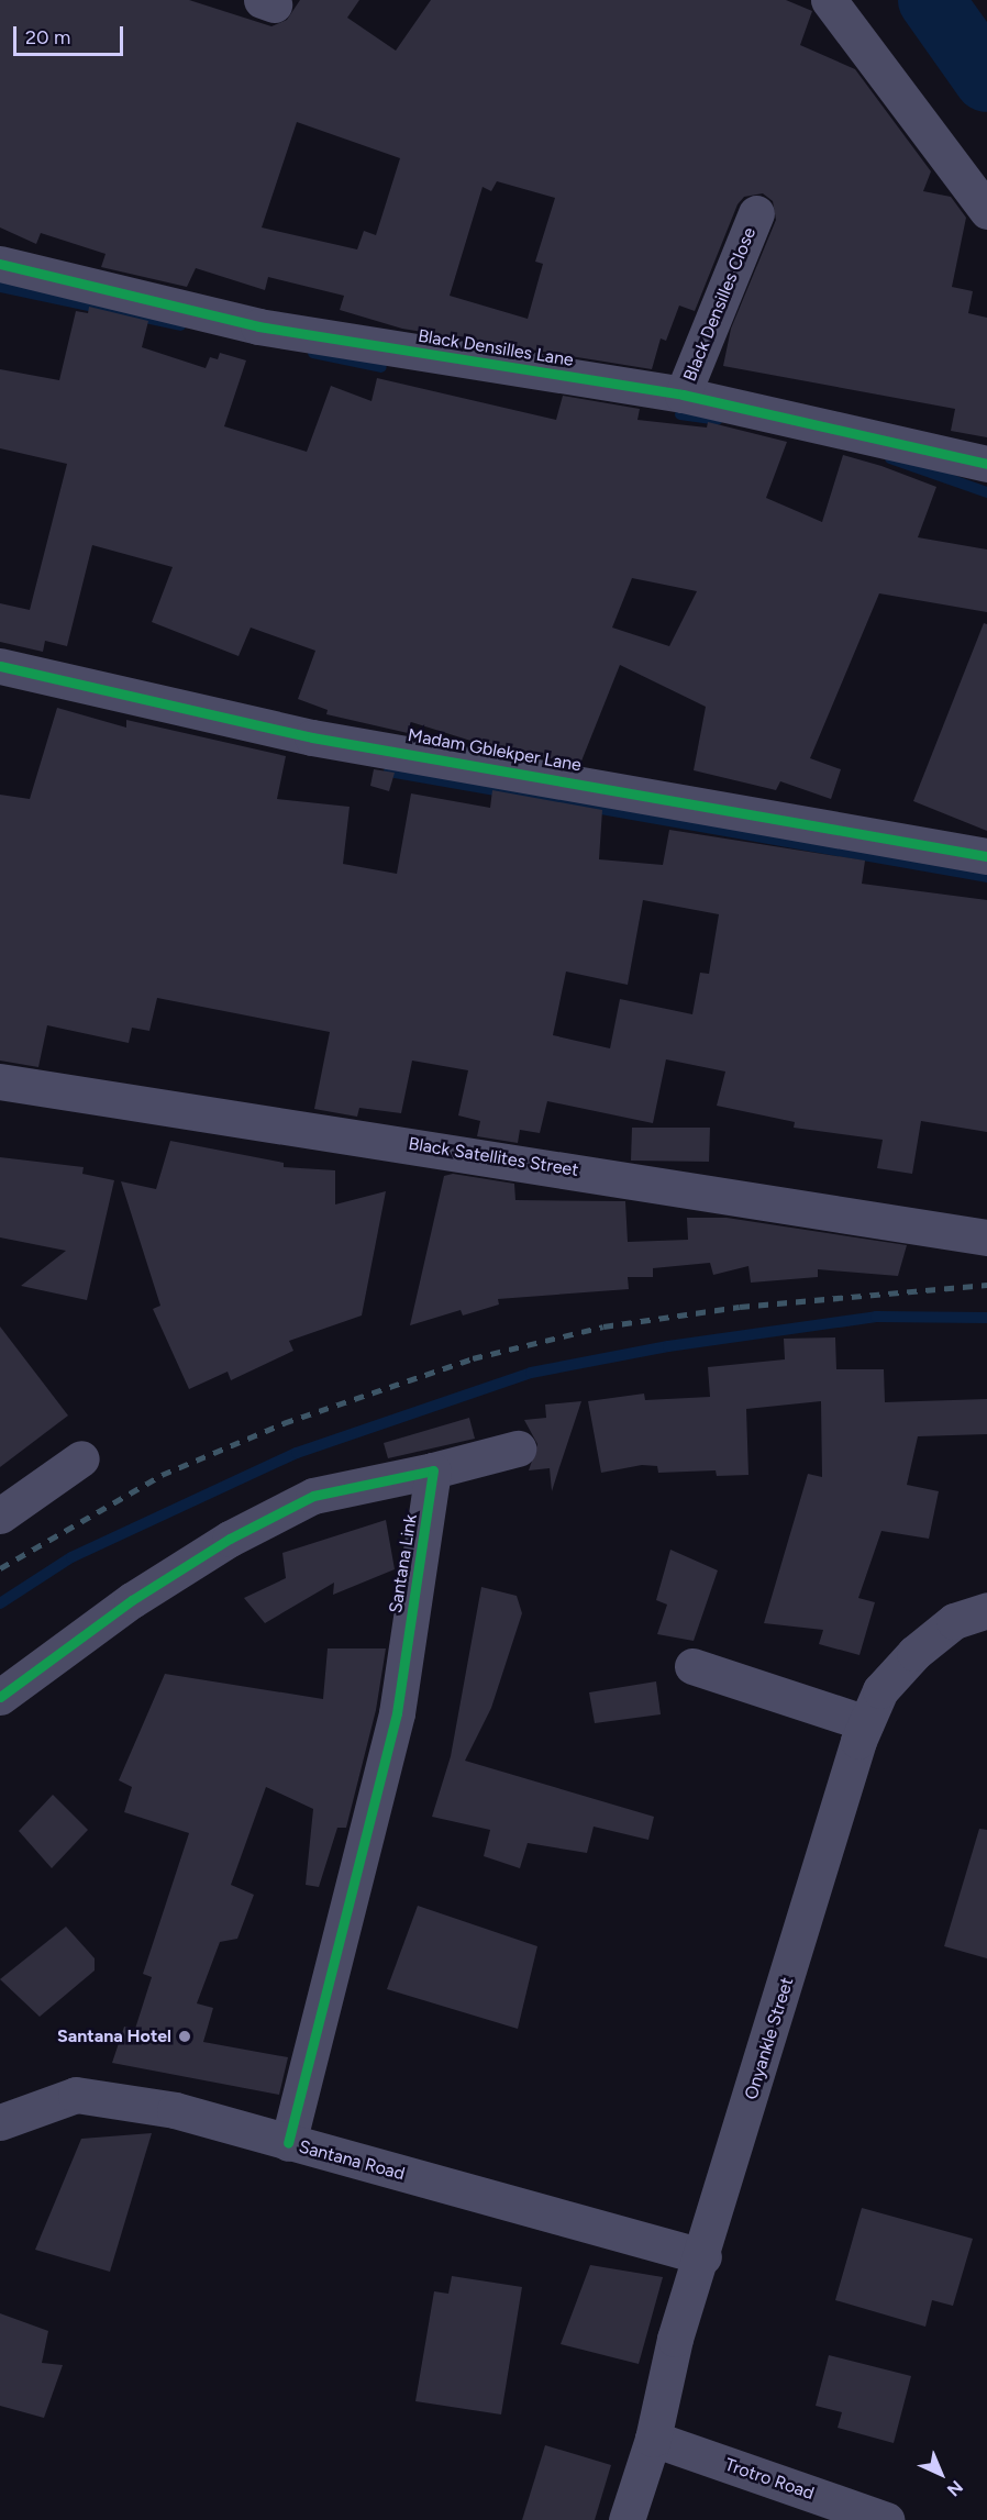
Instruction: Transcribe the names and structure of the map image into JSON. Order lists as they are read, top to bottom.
{
  "streets": {
    "street": [
      "Black Densilles Close",
      "Black Densilles Lane",
      "Madam Gblekper Lane",
      "Black Satellites Street",
      "Santana Link",
      "Onyankle Street",
      "Santana Road",
      "Trotro Road"
    ]
  },
  "crossings": [
    ["Black Densilles Close", "Black Densilles Lane"],
    ["Santana Link", "Santana Road"],
    ["Onyankle Street", "Santana Road"],
    ["Onyankle Street", "Trotro Road"]
  ],
  "places": ["Santana Hotel"],
  "scale_bar": "20 m",
  "north": "bottom right"
}
